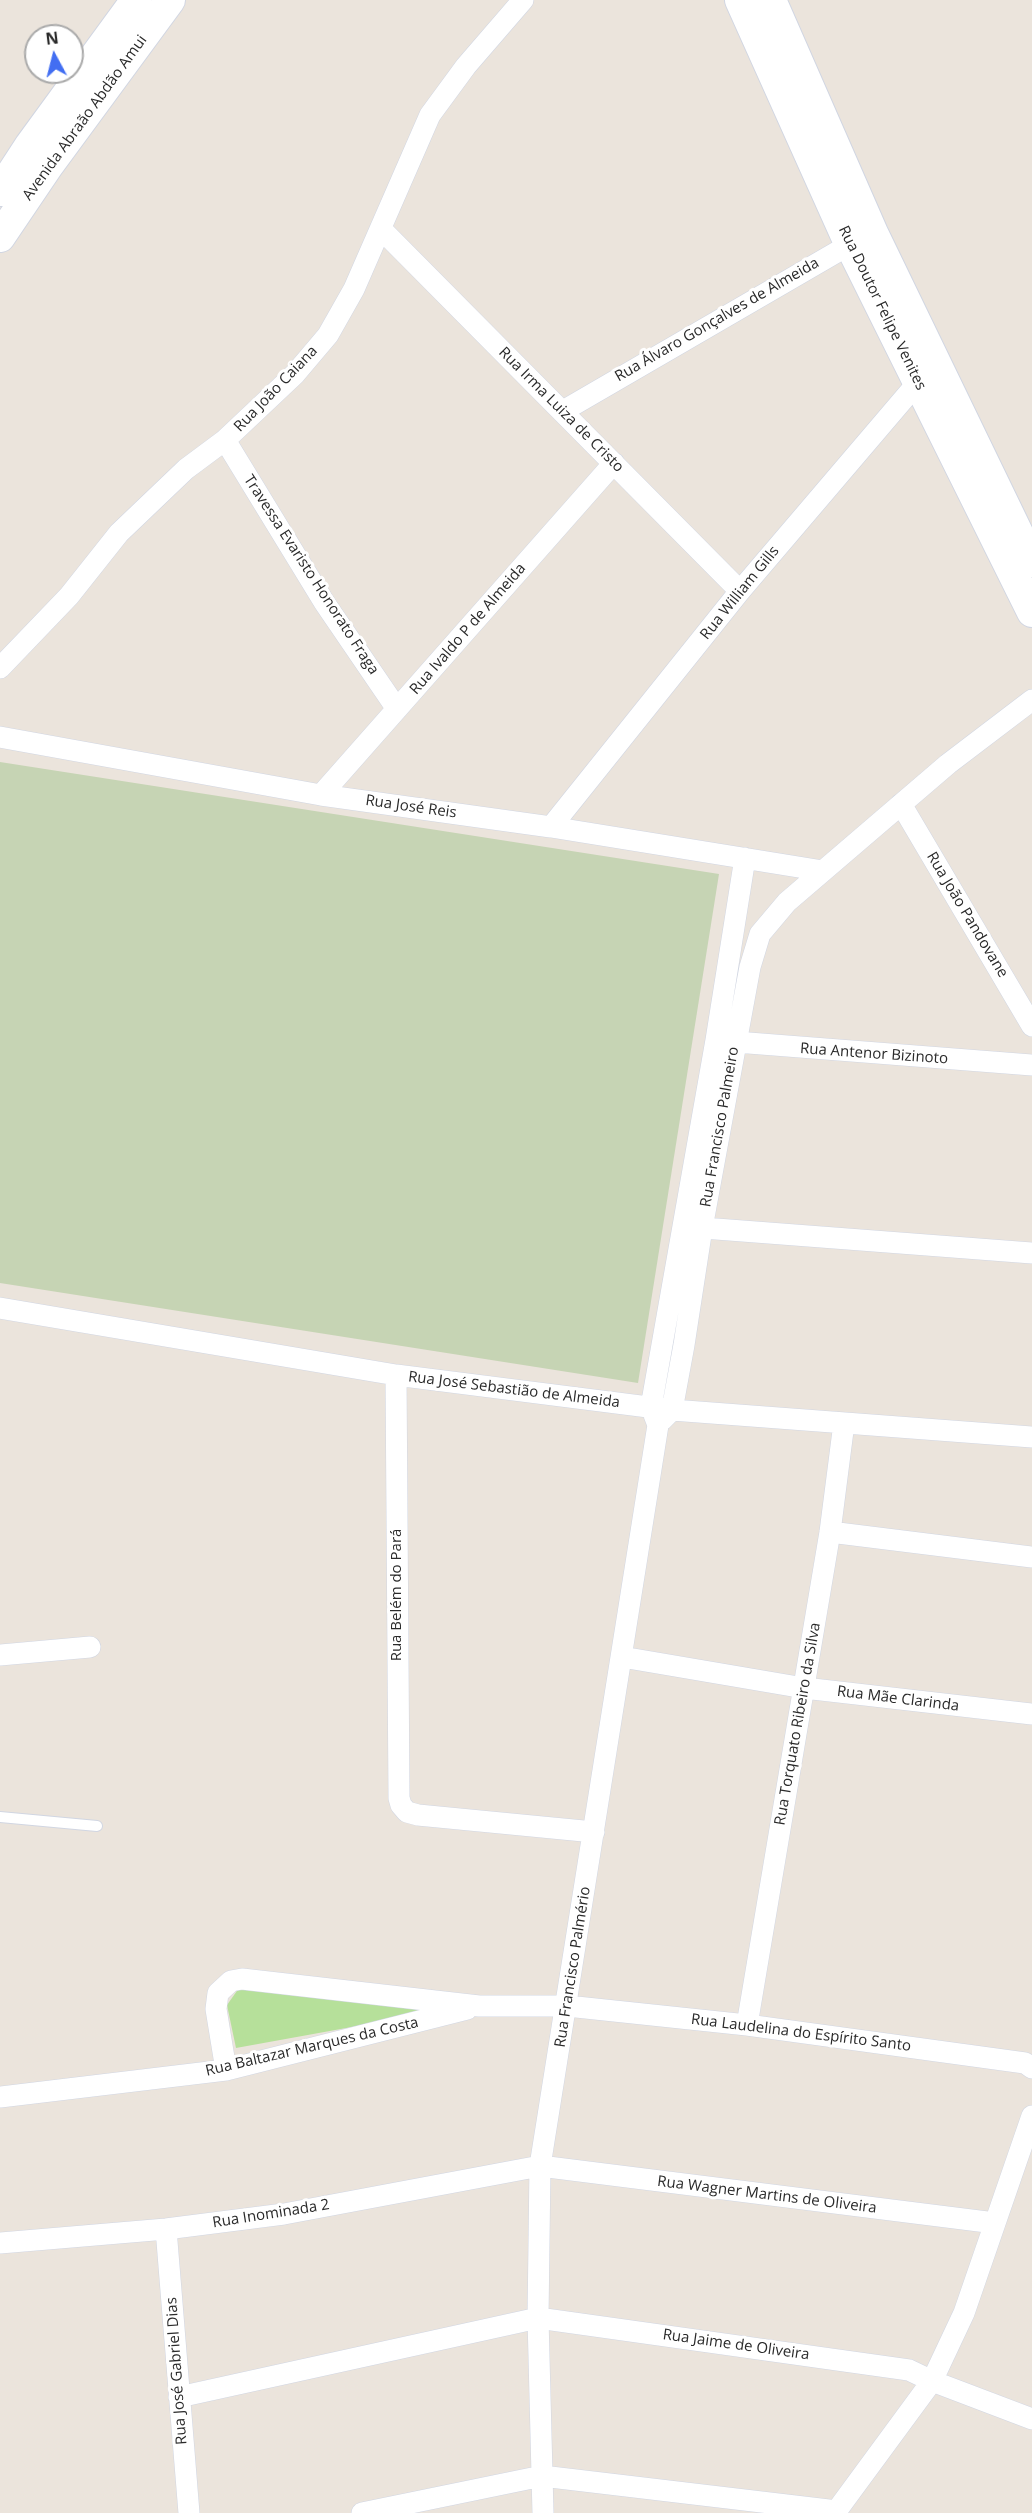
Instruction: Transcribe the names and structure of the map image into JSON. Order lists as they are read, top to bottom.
{
  "streets": {
    "street": [
      "Avenida Abraão Abdão Amui",
      "Rua Doutor Felipe Venites",
      "Rua Álvaro Gonçalves de Almeida",
      "Rua João Caiana",
      "Rua Irma Luiza de Cristo",
      "Travessa Evaristo Honorato Fraga",
      "Rua William Gills",
      "Rua Ivaldo P de Almeida",
      "Rua José Reis",
      "Rua João Pandovane",
      "Rua Antenor Bizinoto",
      "Rua Francisco Palmeiro",
      "Rua José Sebastião de Almeida",
      "Rua Belém do Pará",
      "Rua Mãe Clarinda",
      "Rua Torquato Ribeiro da Silva",
      "Rua Francisco Palmério",
      "Rua Laudelina do Espírito Santo",
      "Rua Baltazar Marques da Costa",
      "Rua Wagner Martins de Oliveira",
      "Rua Inominada 2",
      "Rua Jaime de Oliveira",
      "Rua José Gabriel Dias"
    ]
  },
  "crossings": [
    ["Rua Doutor Felipe Venites", "Rua Álvaro Gonçalves de Almeida"],
    ["Rua Doutor Felipe Venites", "Rua William Gills"],
    ["Rua Álvaro Gonçalves de Almeida", "Rua Irma Luiza de Cristo"],
    ["Rua João Caiana", "Rua Irma Luiza de Cristo"],
    ["Rua João Caiana", "Travessa Evaristo Honorato Fraga"],
    ["Rua Irma Luiza de Cristo", "Rua William Gills"],
    ["Rua Irma Luiza de Cristo", "Rua Ivaldo P de Almeida"],
    ["Travessa Evaristo Honorato Fraga", "Rua Ivaldo P de Almeida"],
    ["Rua William Gills", "Rua José Reis"],
    ["Rua Ivaldo P de Almeida", "Rua José Reis"],
    ["Rua José Reis", "Rua Francisco Palmeiro"],
    ["Rua João Pandovane", "Rua Francisco Palmeiro"],
    ["Rua Antenor Bizinoto", "Rua Francisco Palmeiro"],
    ["Rua Francisco Palmeiro", "Rua José Sebastião de Almeida"],
    ["Rua Francisco Palmeiro", "Rua Francisco Palmério"],
    ["Rua José Sebastião de Almeida", "Rua Belém do Pará"],
    ["Rua José Sebastião de Almeida", "Rua Torquato Ribeiro da Silva"],
    ["Rua José Sebastião de Almeida", "Rua Francisco Palmério"],
    ["Rua Belém do Pará", "Rua Francisco Palmério"],
    ["Rua Mãe Clarinda", "Rua Torquato Ribeiro da Silva"],
    ["Rua Mãe Clarinda", "Rua Francisco Palmério"],
    ["Rua Torquato Ribeiro da Silva", "Rua Laudelina do Espírito Santo"],
    ["Rua Francisco Palmério", "Rua Laudelina do Espírito Santo"],
    ["Rua Francisco Palmério", "Rua Wagner Martins de Oliveira"],
    ["Rua Francisco Palmério", "Rua Inominada 2"],
    ["Rua Francisco Palmério", "Rua Jaime de Oliveira"],
    ["Rua Laudelina do Espírito Santo", "Rua Baltazar Marques da Costa"],
    ["Rua Wagner Martins de Oliveira", "Rua Inominada 2"],
    ["Rua Inominada 2", "Rua José Gabriel Dias"]
  ],
  "north": "top"
}
